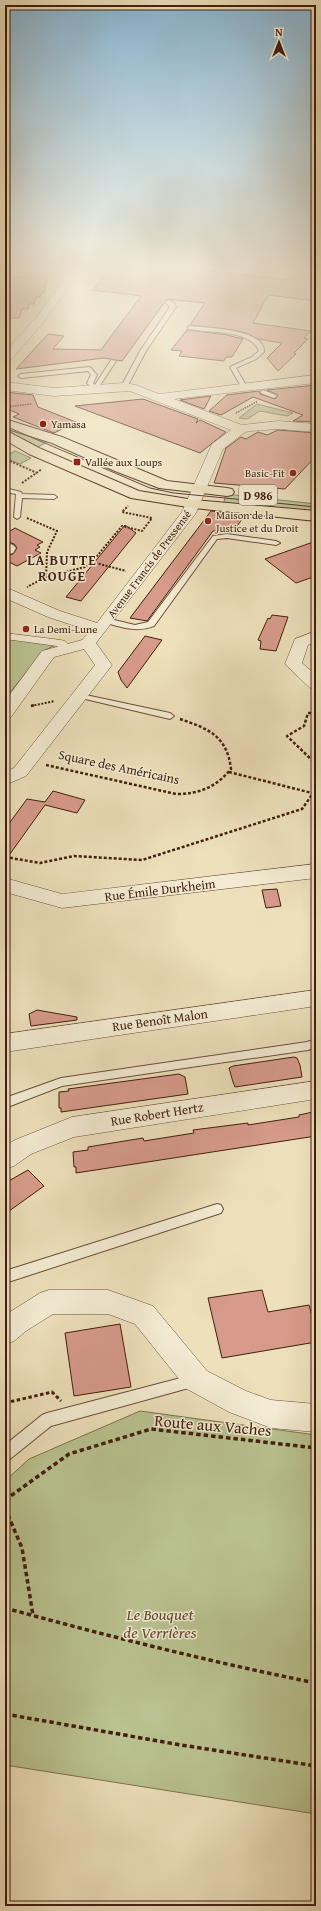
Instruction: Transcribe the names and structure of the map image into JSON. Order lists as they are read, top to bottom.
{
  "streets": {
    "main road": ["D 986"],
    "street": [
      "Avenue Francis de Pressensé",
      "Rue Émile Durkheim",
      "Rue Benoît Malon",
      "Rue Robert Hertz"
    ],
    "path": ["Square des Américains", "Route aux Vaches"]
  },
  "crossings": [
    ["D 986", "Avenue Francis de Pressensé"]
  ],
  "districts": ["LA BUTTE ROUGE"],
  "parks": ["Le Bouquet de Verrières"],
  "places": {
    "other": [
      "Yamasa",
      "Basic-Fit",
      "Maison de la Justice et du Droit",
      "La Demi-Lune"
    ],
    "transit": ["Vallée aux Loups"]
  },
  "north": "top"
}
